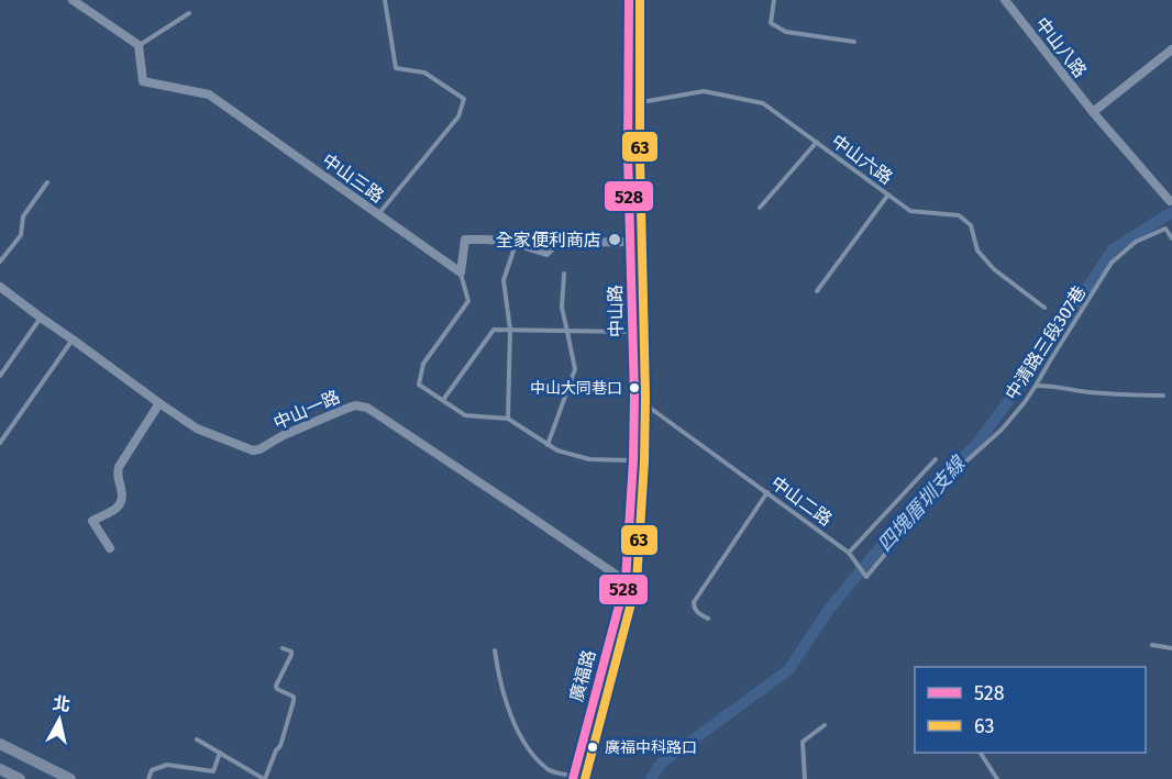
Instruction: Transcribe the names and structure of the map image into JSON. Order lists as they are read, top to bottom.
{
  "streets": {
    "main road": ["中山路", "廣福路"],
    "street": ["中山八路", "中山三路", "中山一路"],
    "lane": ["中山六路", "中清路三段307巷", "中山二路"]
  },
  "crossings": [
    ["中山六路", "中山路"],
    ["中山路", "中山一路"],
    ["中山路", "中山二路"],
    ["中山路", "廣福路"],
    ["中清路三段307巷", "中山二路"],
    ["中山一路", "廣福路"]
  ],
  "water": ["四塊厝圳支線"],
  "places": ["全家便利商店", "中山大同巷口", "廣福中科路口"],
  "lines": ["transit line 528", "transit line 63"],
  "legend": ["528", "63"],
  "north": "top"
}
